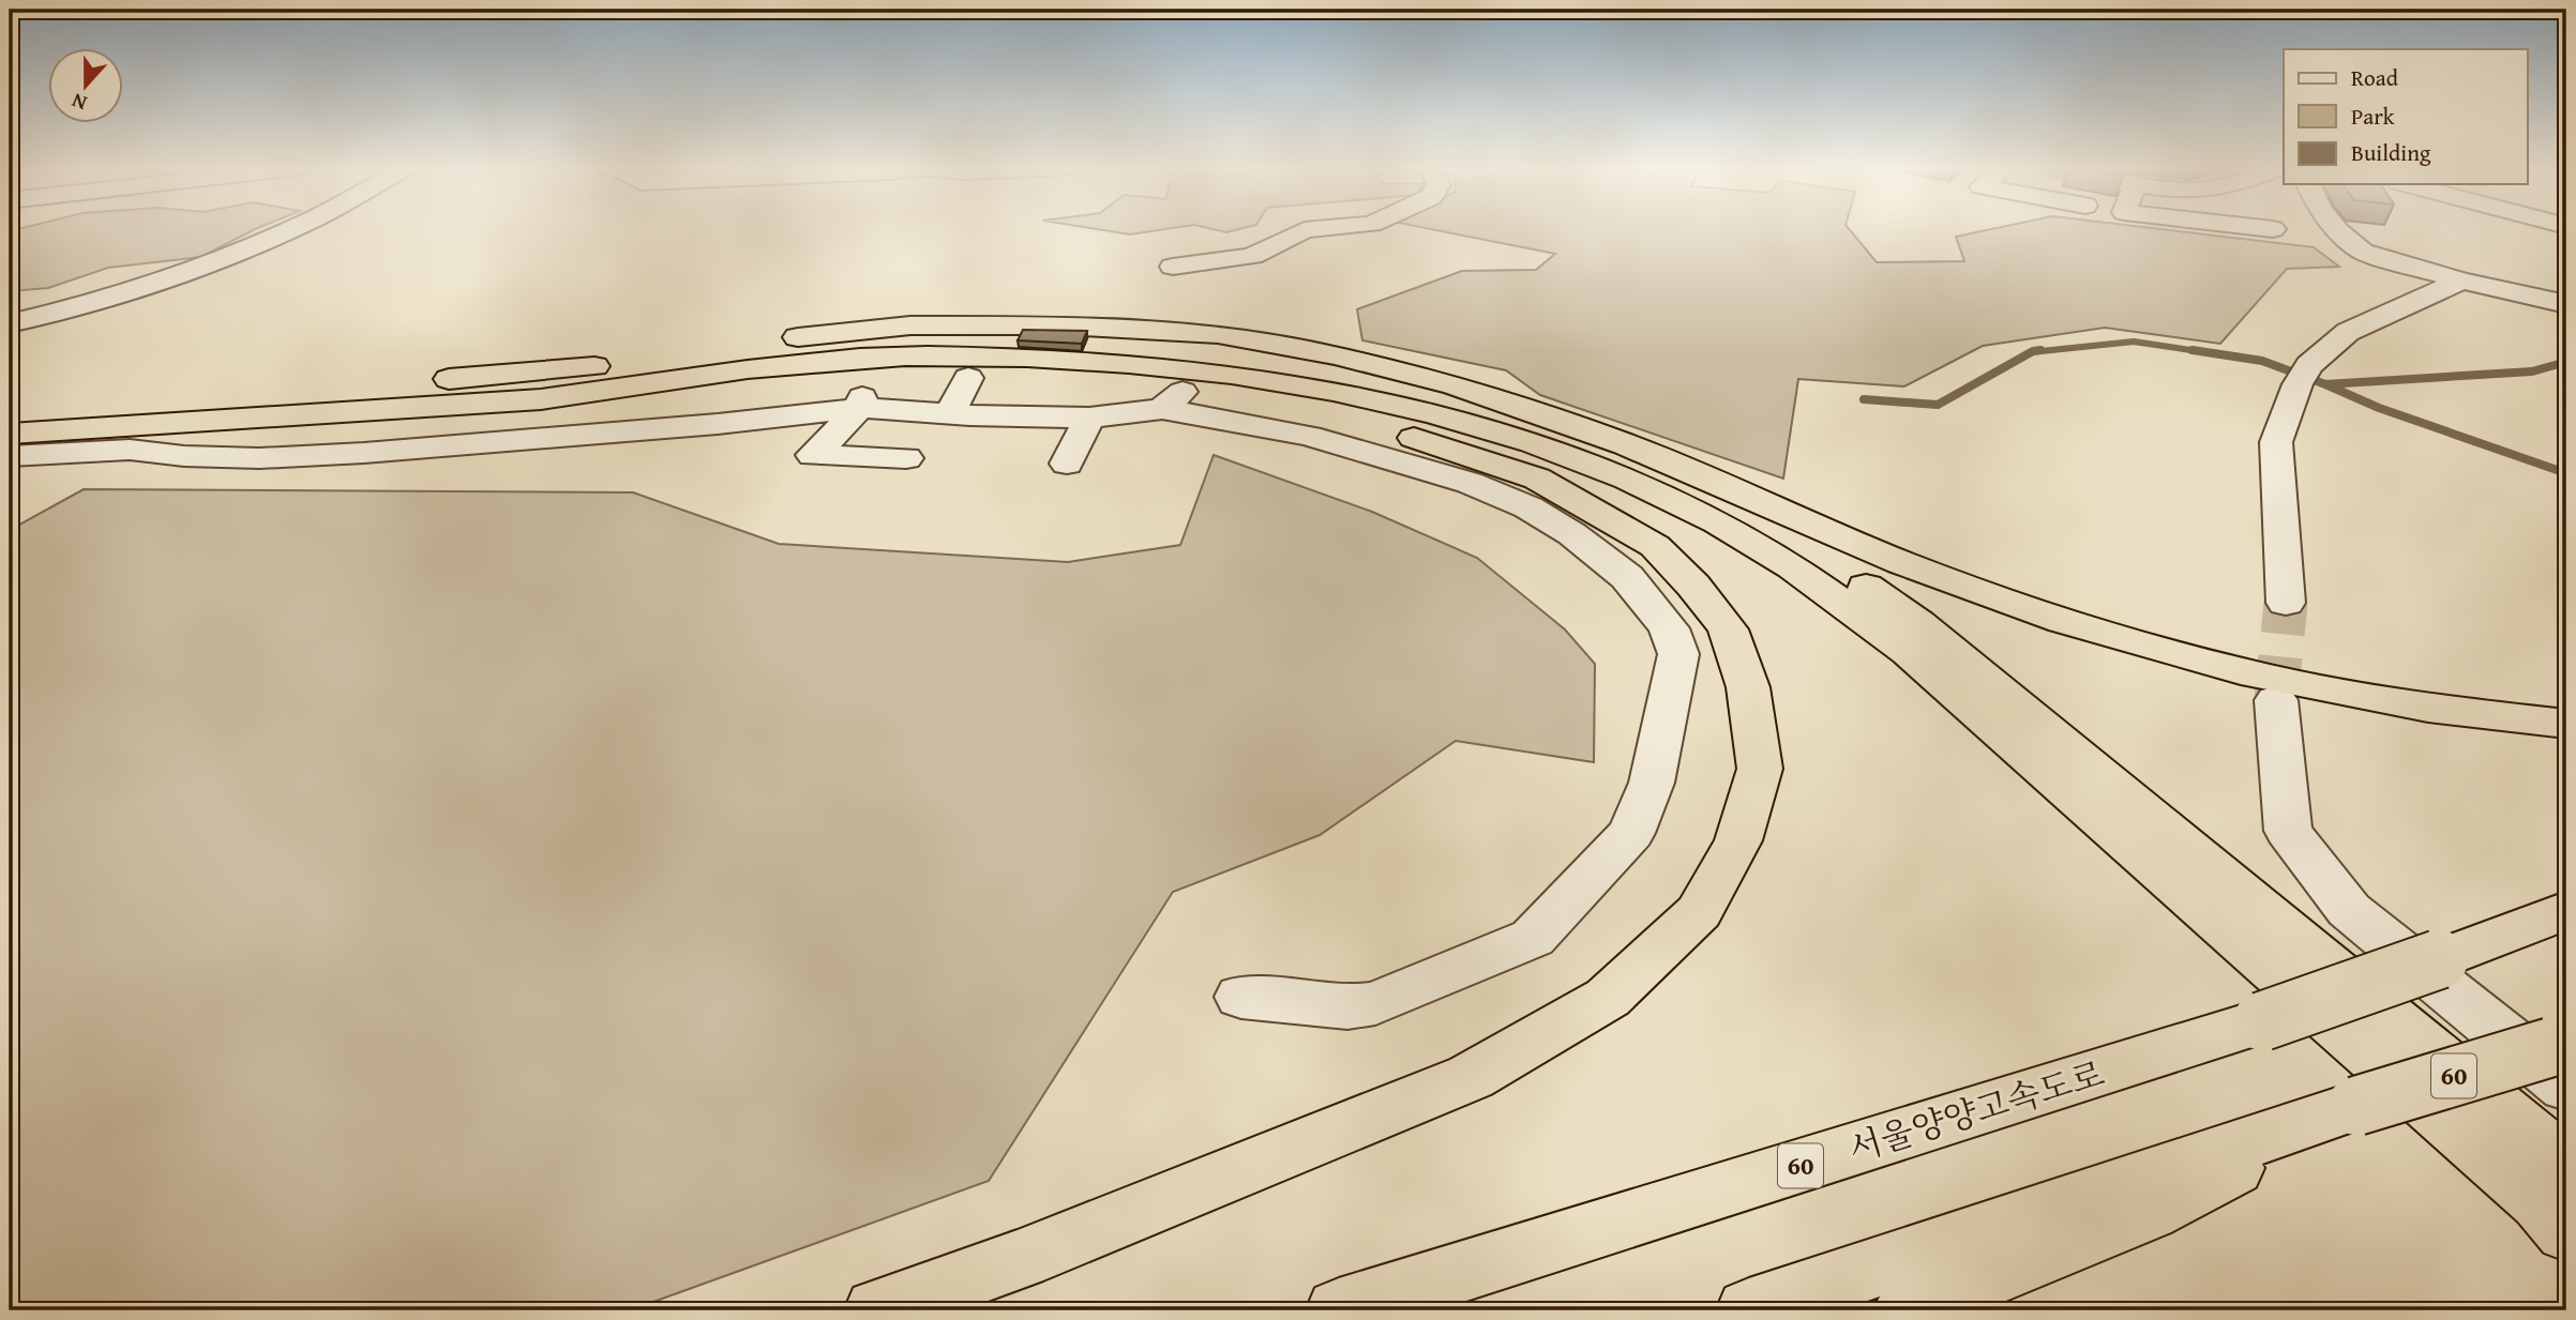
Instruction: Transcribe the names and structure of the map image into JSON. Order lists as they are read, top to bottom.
{
  "streets": {
    "highway": ["60", "서울양양고속도로"]
  },
  "legend": ["Road", "Park", "Building"],
  "north": "bottom"
}
